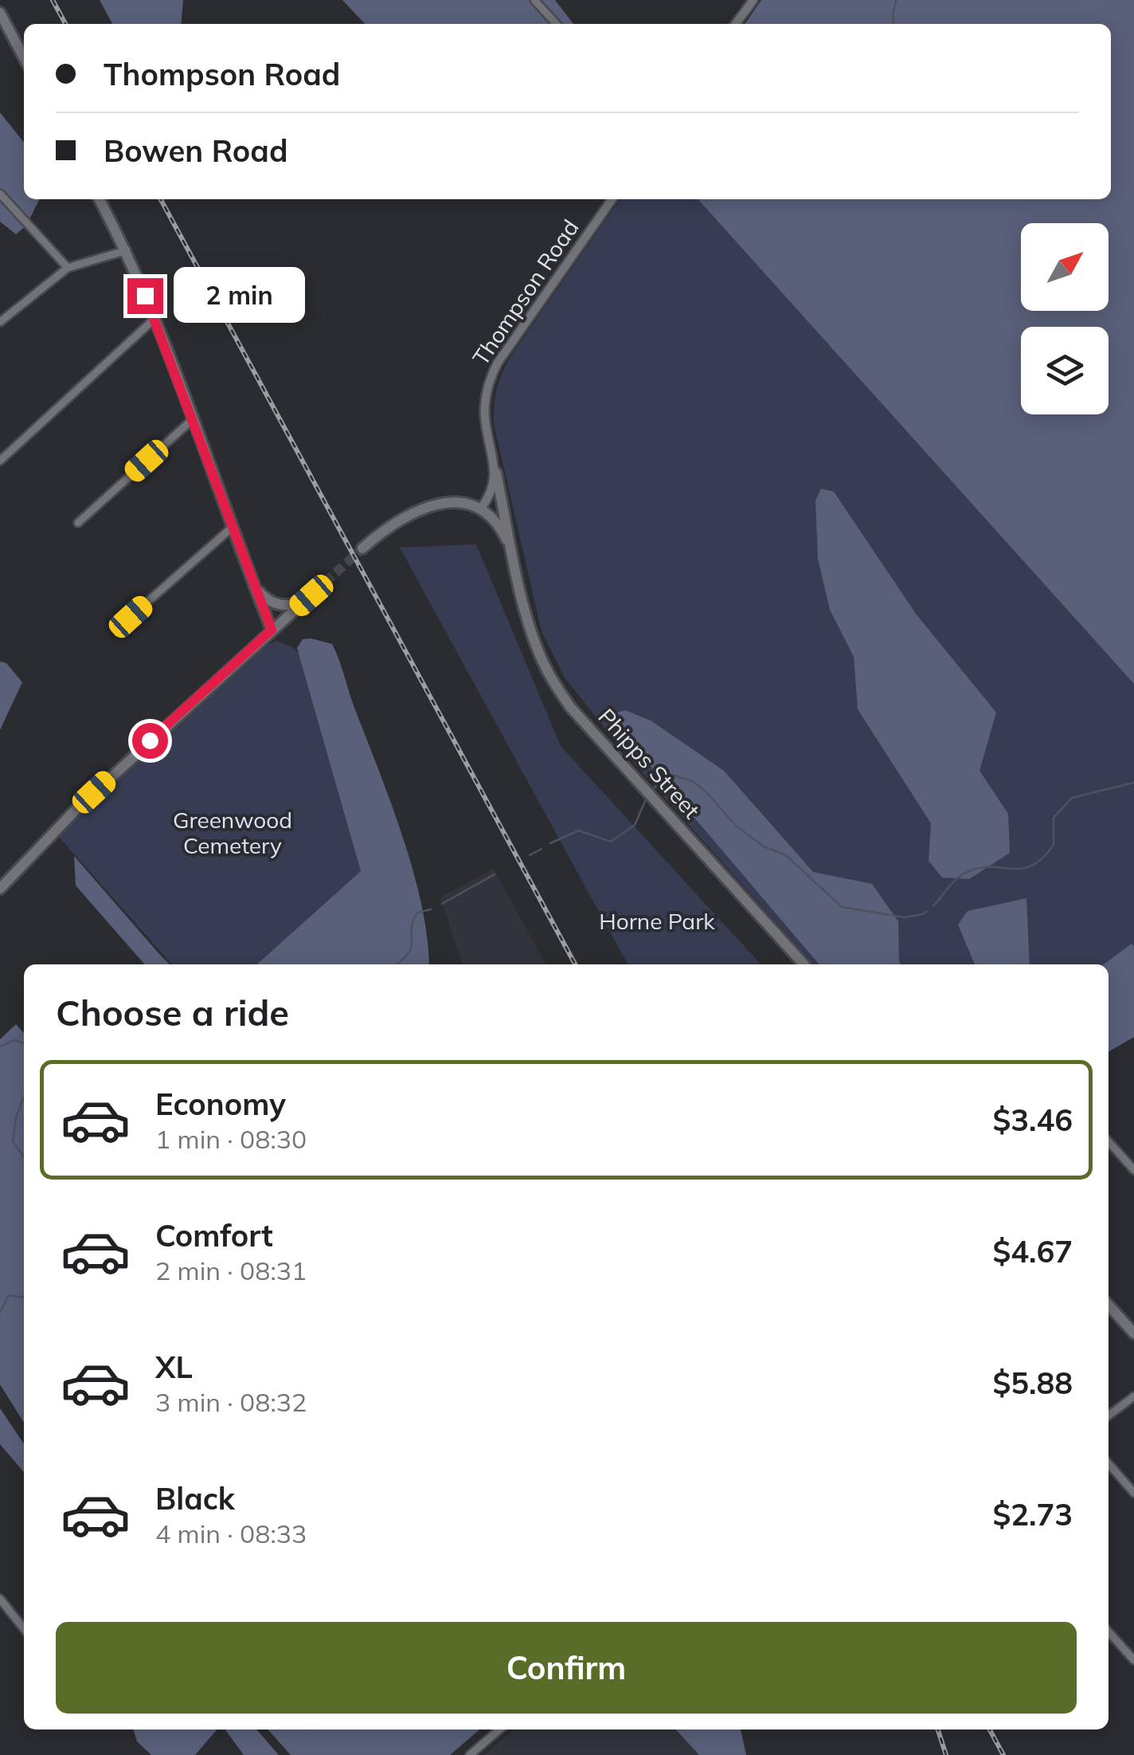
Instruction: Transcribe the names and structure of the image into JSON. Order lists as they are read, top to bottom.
{
  "streets": {
    "main road": ["Phipps Street"],
    "street": ["Thompson Road"]
  },
  "crossings": [
    ["Thompson Road", "Phipps Street"]
  ],
  "parks": ["Greenwood Cemetery", "Horne Park"],
  "north": "top right",
  "page": {
    "banner": ["Thompson Road", "Bowen Road"],
    "bubble": "2 min",
    "heading": "Choose a ride",
    "list": [
      {
        "name": "Economy",
        "note": "1 min · 08:30",
        "value": "$3.46"
      },
      {
        "name": "Comfort",
        "note": "2 min · 08:31",
        "value": "$4.67"
      },
      {
        "name": "XL",
        "note": "3 min · 08:32",
        "value": "$5.88"
      },
      {
        "name": "Black",
        "note": "4 min · 08:33",
        "value": "$2.73"
      }
    ],
    "buttons": "Confirm"
  }
}
